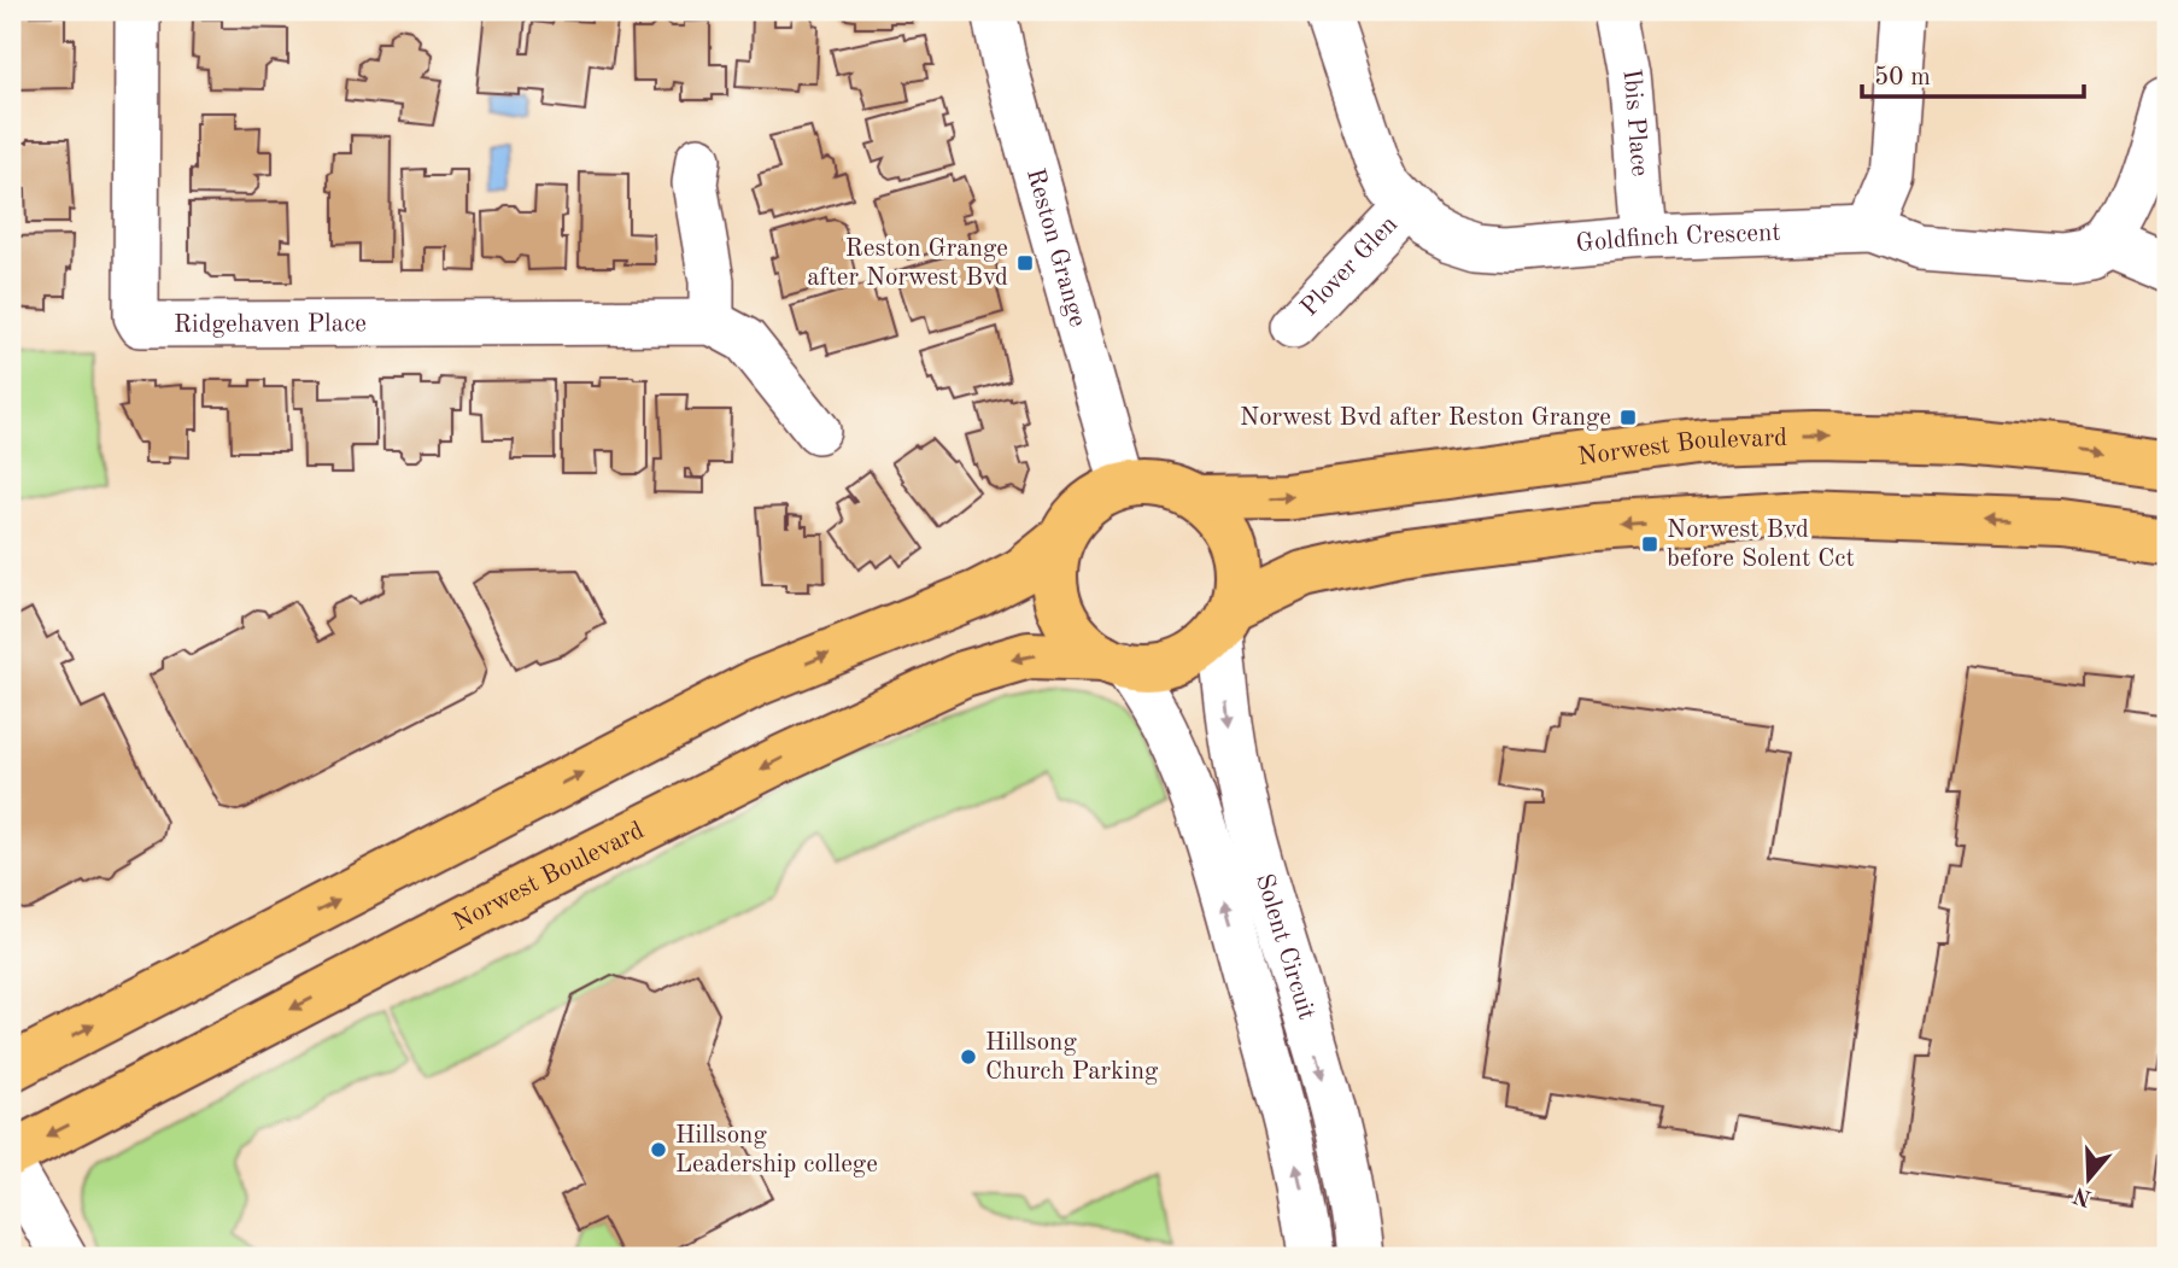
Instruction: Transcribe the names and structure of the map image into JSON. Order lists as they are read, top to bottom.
{
  "streets": {
    "main road": ["Norwest Boulevard"],
    "street": [
      "Ibis Place",
      "Goldfinch Crescent",
      "Reston Grange",
      "Plover Glen",
      "Ridgehaven Place",
      "Solent Circuit"
    ]
  },
  "crossings": [
    ["Ibis Place", "Goldfinch Crescent"],
    ["Goldfinch Crescent", "Plover Glen"],
    ["Reston Grange", "Norwest Boulevard"],
    ["Reston Grange", "Solent Circuit"],
    ["Norwest Boulevard", "Solent Circuit"]
  ],
  "places": {
    "transit": ["Reston Grange after Norwest Bvd", "Norwest Bvd after Reston Grange", "Norwest Bvd before Solent Cct"],
    "other": ["Hillsong Church Parking", "Hillsong Leadership college"]
  },
  "scale_bar": "50 m",
  "north": "bottom"
}
